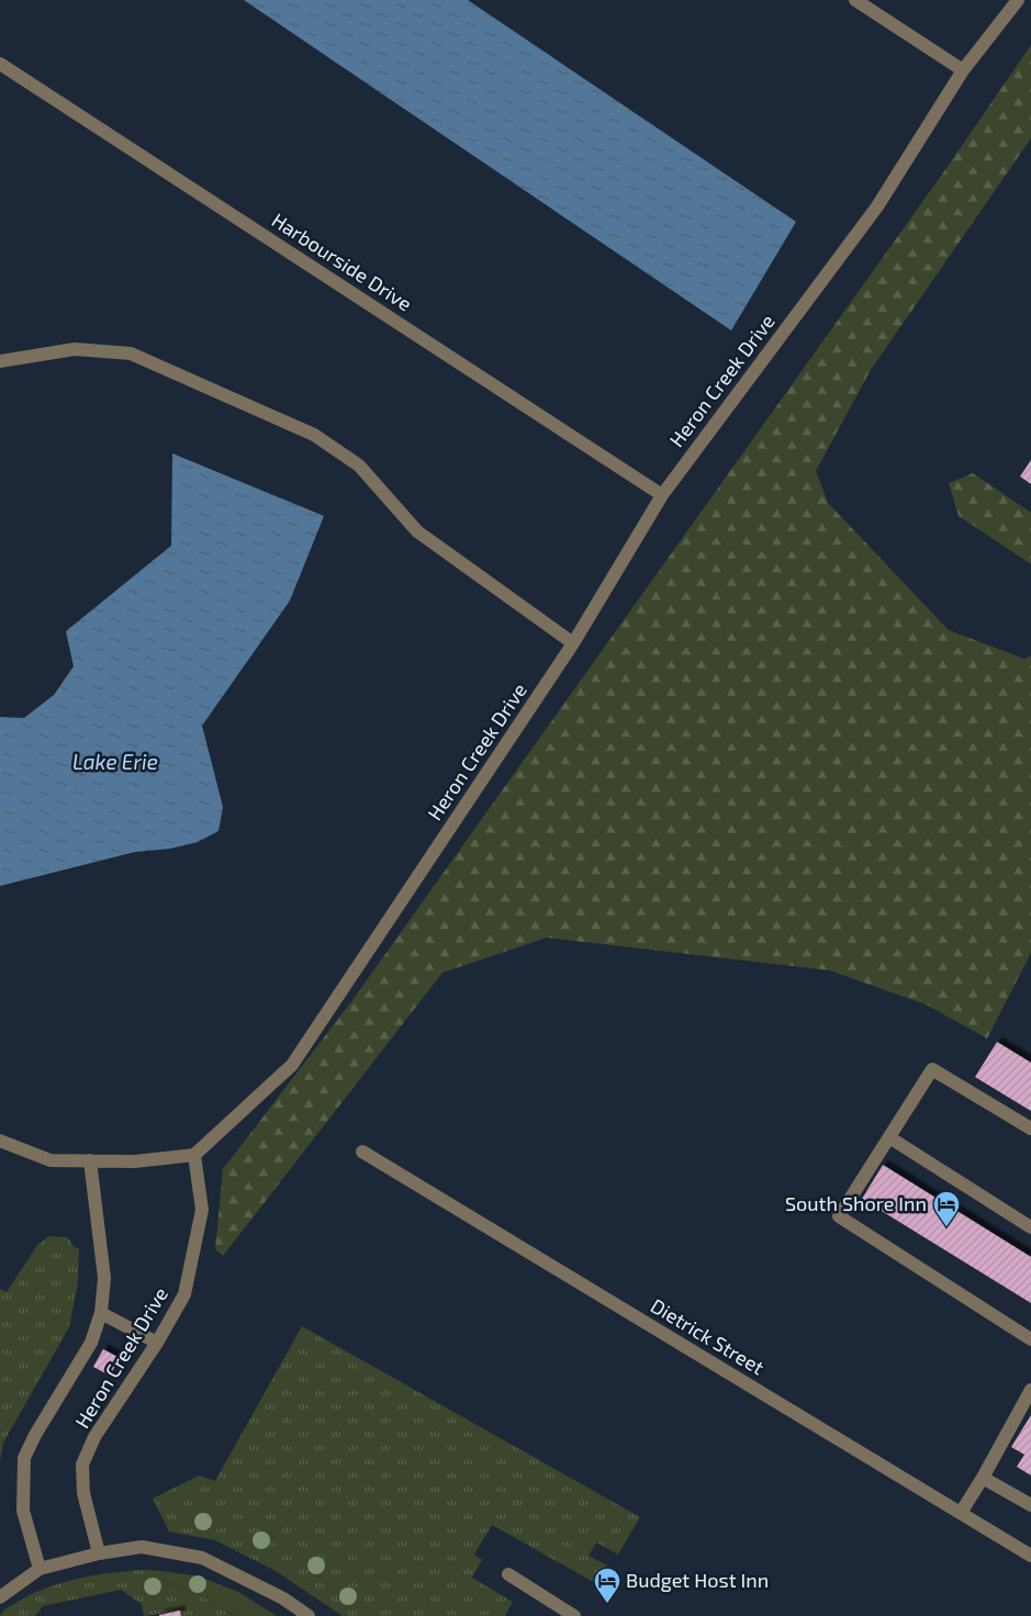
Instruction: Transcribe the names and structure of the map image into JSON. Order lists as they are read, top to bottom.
{
  "streets": {
    "street": ["Harbourside Drive", "Heron Creek Drive", "Dietrick Street"]
  },
  "crossings": [
    ["Harbourside Drive", "Heron Creek Drive"]
  ],
  "water": ["Lake Erie"],
  "places": {
    "hotel": ["South Shore Inn", "Budget Host Inn"]
  }
}
